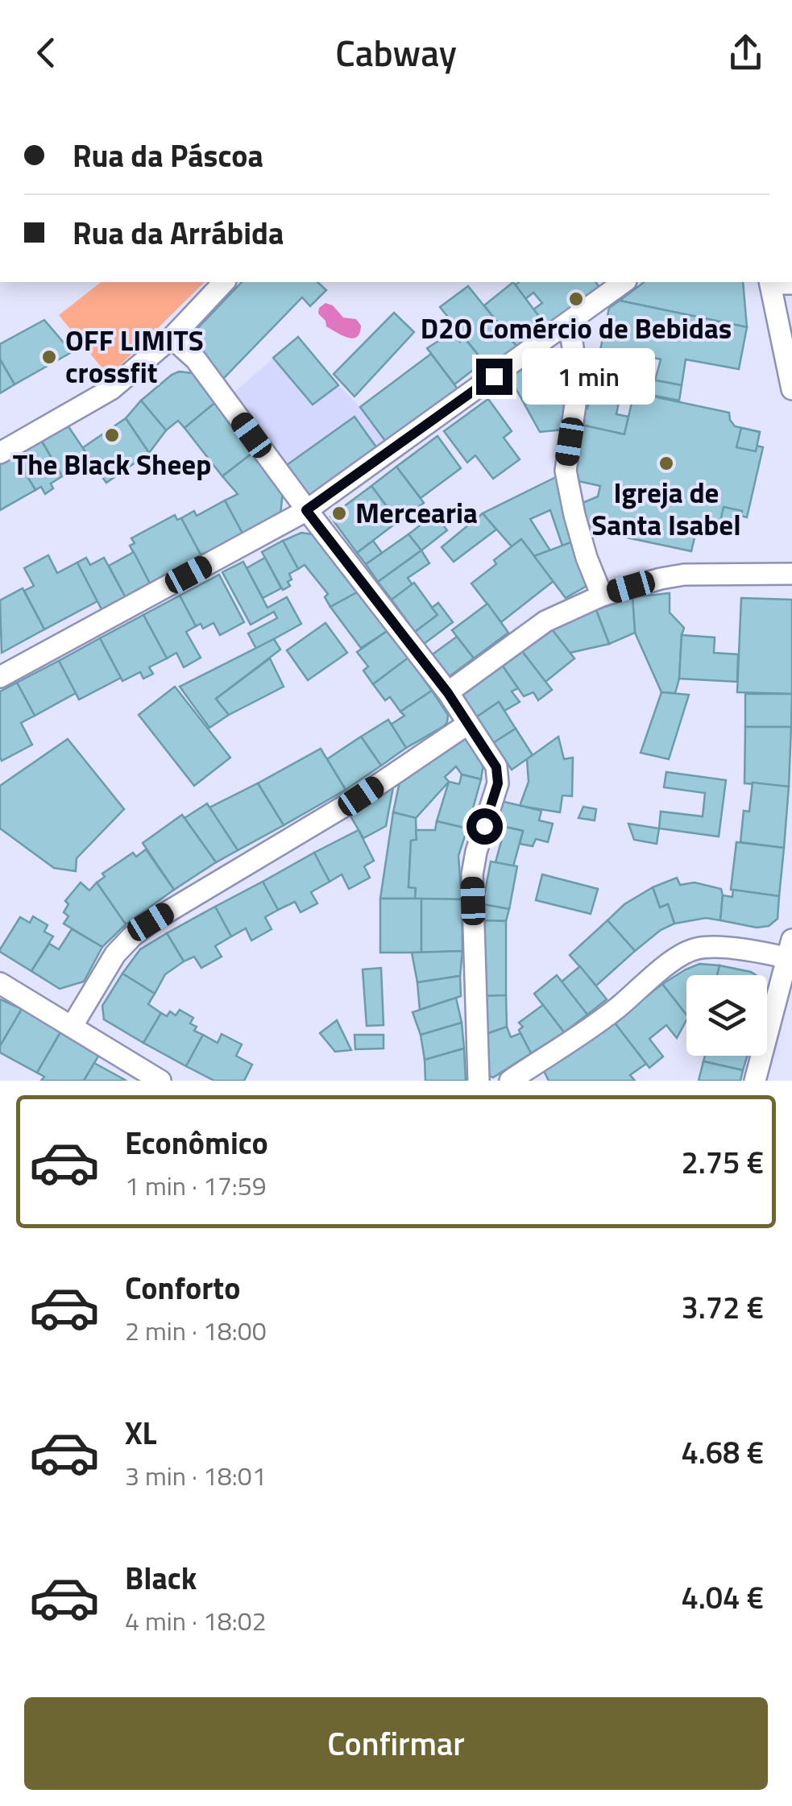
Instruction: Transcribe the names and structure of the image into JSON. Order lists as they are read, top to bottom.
{
  "places": [
    "D2O Comércio de Bebidas",
    "OFF LIMITS crossfit",
    "The Black Sheep",
    "Igreja de Santa Isabel",
    "Mercearia"
  ],
  "page": {
    "header": "Cabway",
    "banner": ["Rua da Páscoa", "Rua da Arrábida"],
    "bubble": "1 min",
    "list": [
      {
        "name": "Econômico",
        "note": "1 min · 17:59",
        "value": "2.75 €"
      },
      {
        "name": "Conforto",
        "note": "2 min · 18:00",
        "value": "3.72 €"
      },
      {
        "name": "XL",
        "note": "3 min · 18:01",
        "value": "4.68 €"
      },
      {
        "name": "Black",
        "note": "4 min · 18:02",
        "value": "4.04 €"
      }
    ],
    "buttons": "Confirmar"
  }
}
